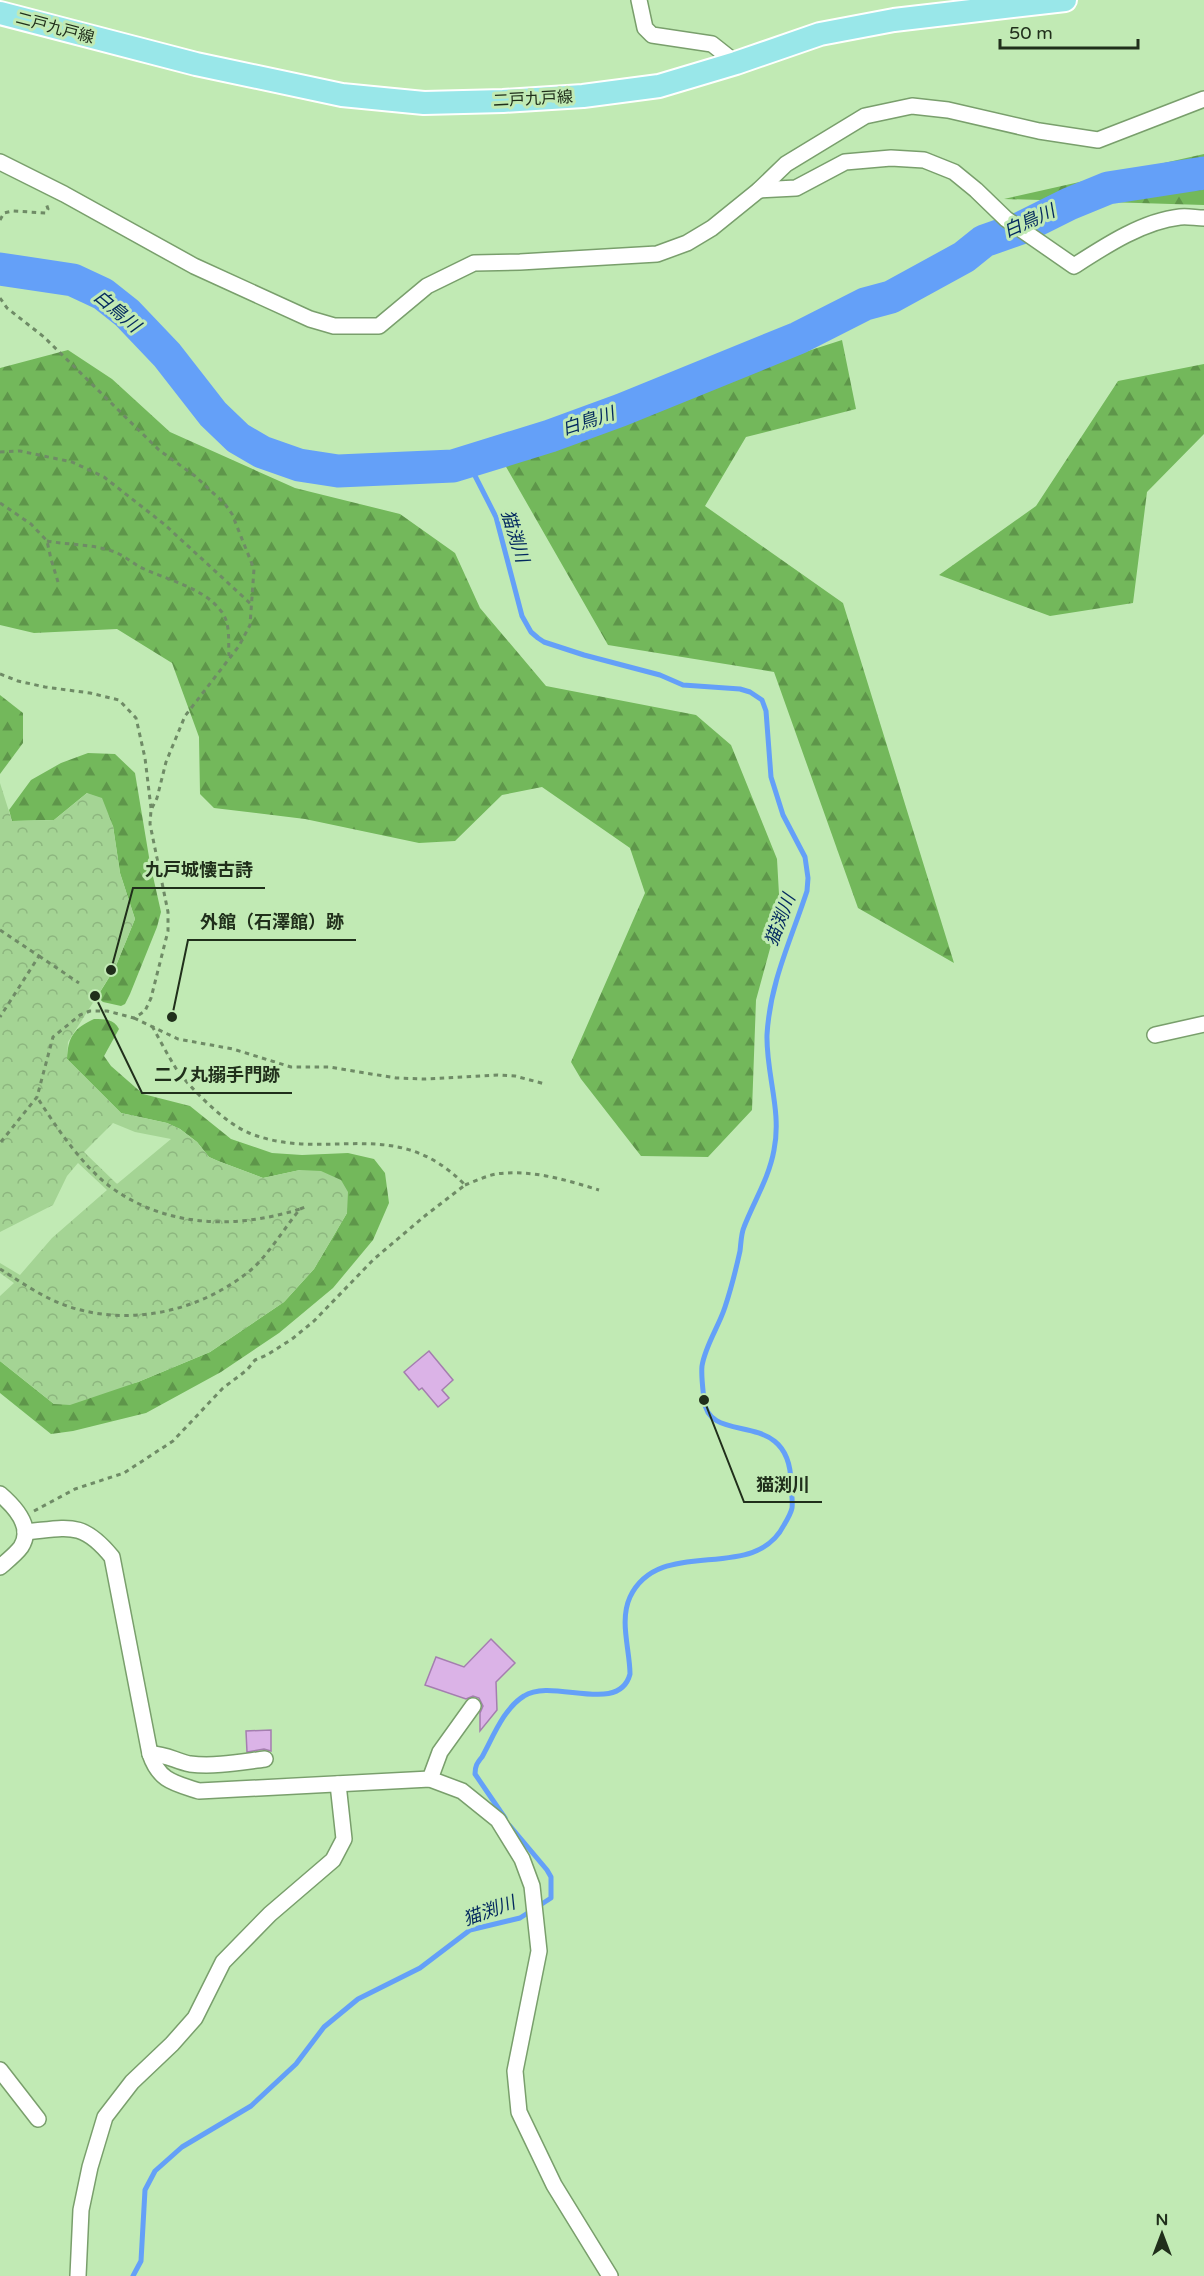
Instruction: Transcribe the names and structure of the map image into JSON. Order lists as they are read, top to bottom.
{
  "streets": {
    "main road": ["二戸九戸線"]
  },
  "water": ["白鳥川", "猫渕川"],
  "places": [
    "九戸城懐古詩",
    "二ノ丸搦手門跡",
    "外館（石澤館）跡",
    "猫渕川"
  ],
  "scale_bar": "50 m",
  "north": "top"
}
